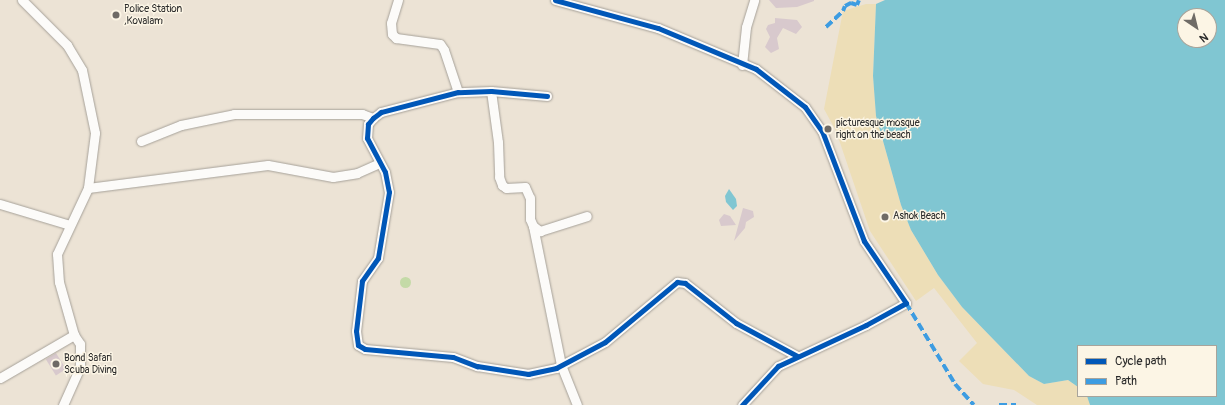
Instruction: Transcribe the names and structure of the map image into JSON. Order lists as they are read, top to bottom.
{
  "places": [
    "Police Station ,Kovalam",
    "picturesque mosque right on the beach",
    "Ashok Beach",
    "Bond Safari Scuba Diving"
  ],
  "legend": ["Cycle path", "Path"],
  "north": "bottom right"
}
